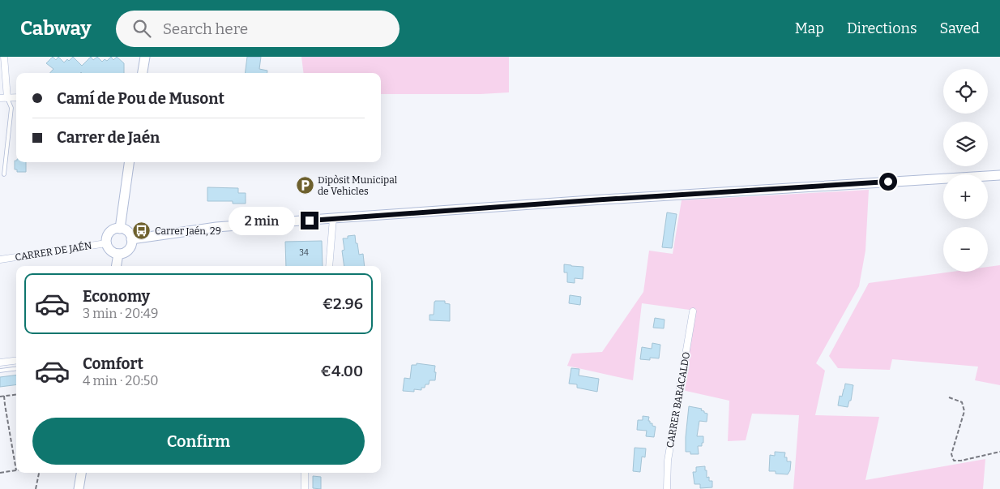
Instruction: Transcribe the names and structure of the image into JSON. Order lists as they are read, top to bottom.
{
  "streets": {
    "street": ["CARRER DE JAÉN", "CARRER BARACALDO"]
  },
  "places": {
    "parking": ["Dipòsit Municipal de Vehicles"],
    "bus stop": ["Carrer Jaén, 29"]
  },
  "house_numbers": ["34"],
  "page": {
    "header": "Cabway",
    "search": "Search here",
    "nav": ["Map", "Directions", "Saved"],
    "map_buttons": ["+", "−"],
    "banner": ["Camí de Pou de Musont", "Carrer de Jaén"],
    "bubble": "2 min",
    "list": [
      {
        "name": "Economy",
        "note": "3 min · 20:49",
        "value": "€2.96"
      },
      {
        "name": "Comfort",
        "note": "4 min · 20:50",
        "value": "€4.00"
      }
    ],
    "buttons": "Confirm"
  }
}
